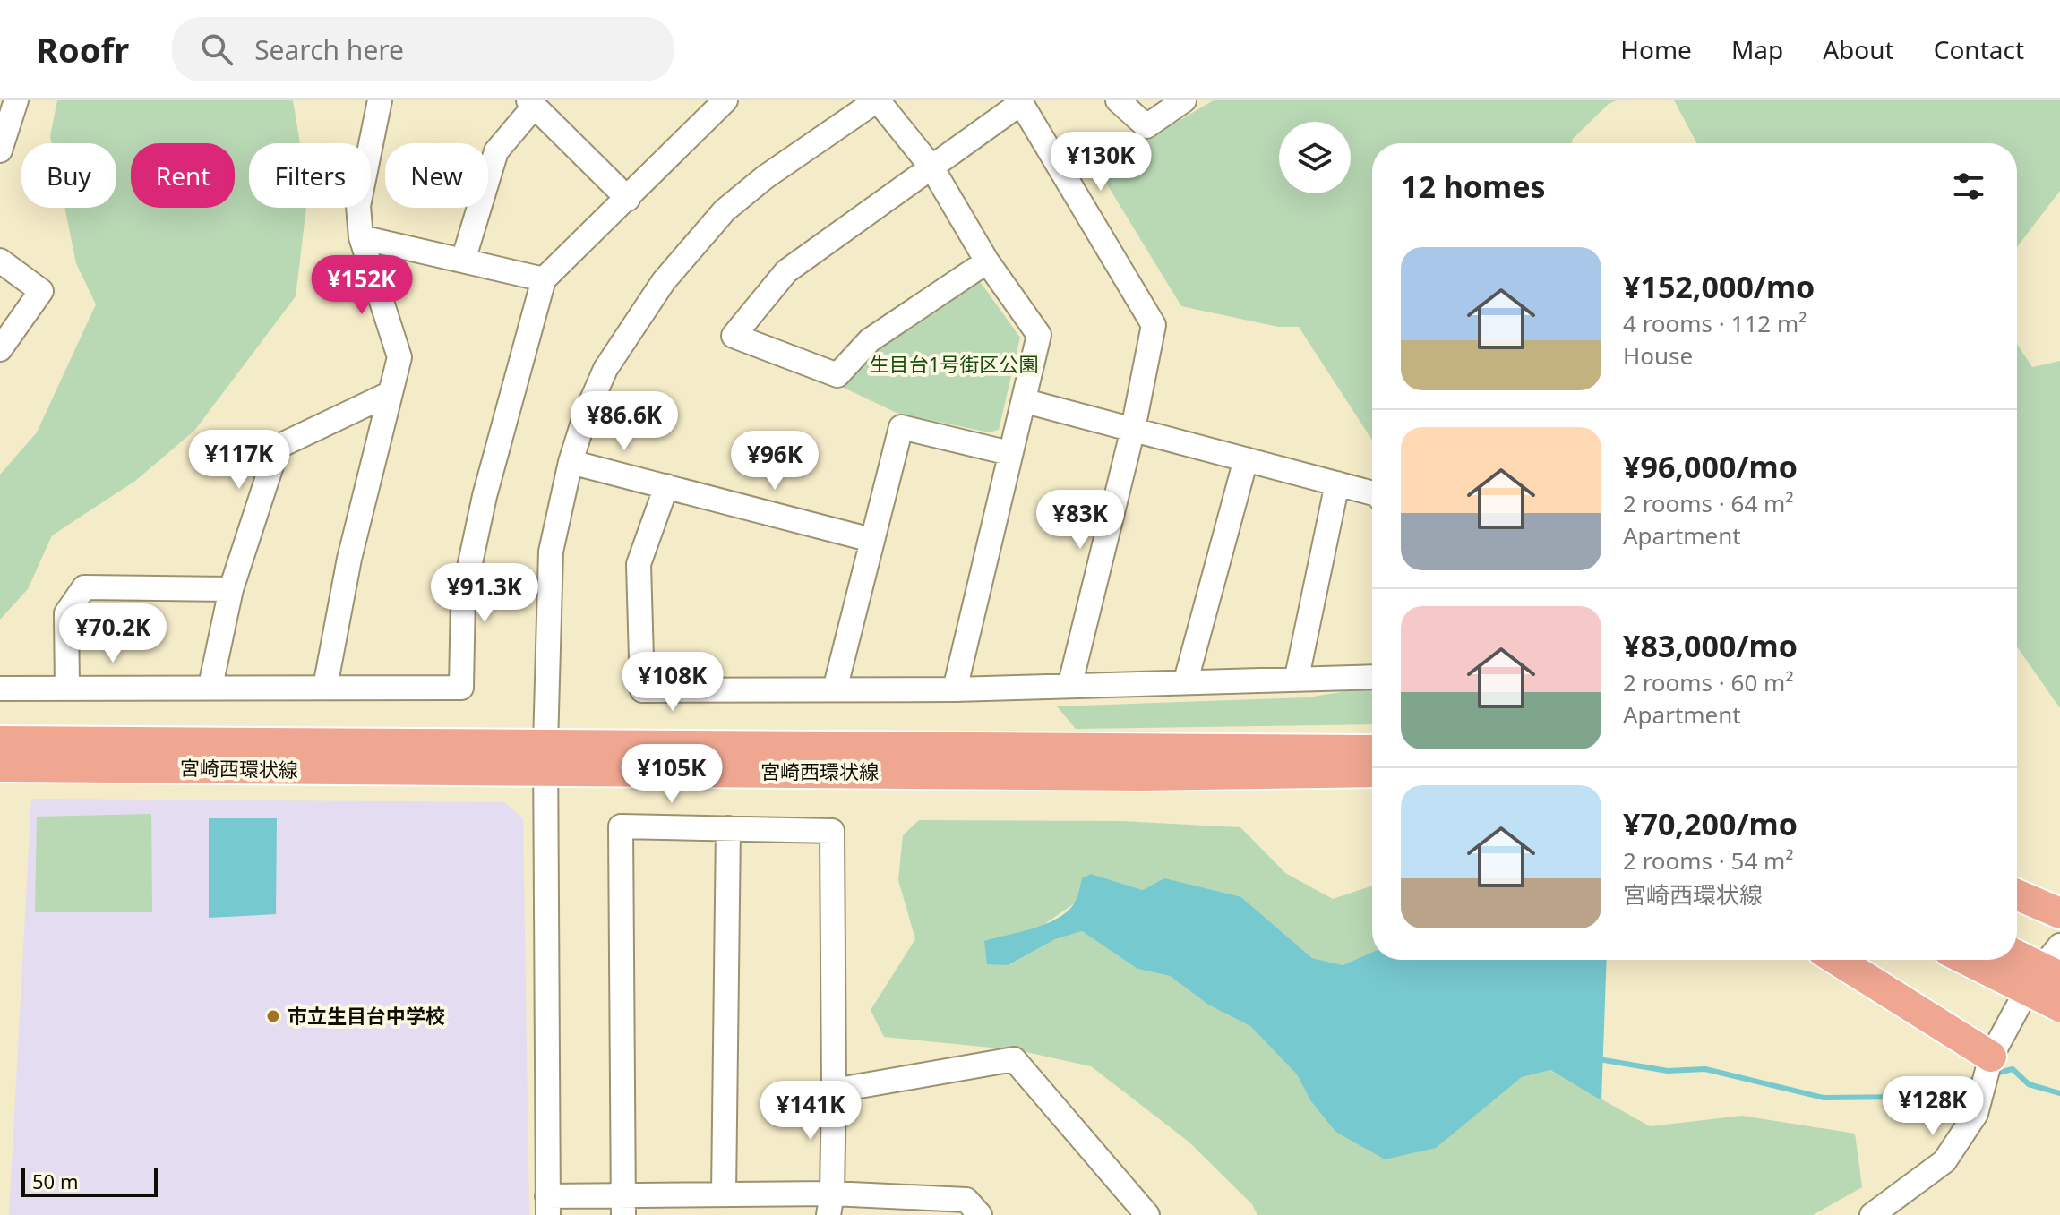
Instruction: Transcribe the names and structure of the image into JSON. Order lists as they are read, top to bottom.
{
  "streets": {
    "main road": ["宮崎西環状線"]
  },
  "parks": ["生目台1号街区公園"],
  "places": ["市立生目台中学校"],
  "scale_bar": "50 m",
  "page": {
    "header": "Roofr",
    "search": "Search here",
    "nav": [
      "Home",
      "Map",
      "About",
      "Contact"
    ],
    "price": [
      "¥130K",
      "¥152K",
      "¥86.6K",
      "¥117K",
      "¥96K",
      "¥83K",
      "¥91.3K",
      "¥70.2K",
      "¥108K",
      "¥105K",
      "¥128K",
      "¥141K"
    ],
    "chip": [
      "Buy",
      "Rent",
      "Filters",
      "New"
    ],
    "heading": "12 homes",
    "list": [
      {
        "name": "¥152,000/mo",
        "note": "4 rooms · 112 m² · House"
      },
      {
        "name": "¥96,000/mo",
        "note": "2 rooms · 64 m² · Apartment"
      },
      {
        "name": "¥83,000/mo",
        "note": "2 rooms · 60 m² · Apartment"
      },
      {
        "name": "¥70,200/mo",
        "note": "2 rooms · 54 m² · 宮崎西環状線"
      }
    ],
    "scale": "50 m"
  }
}
